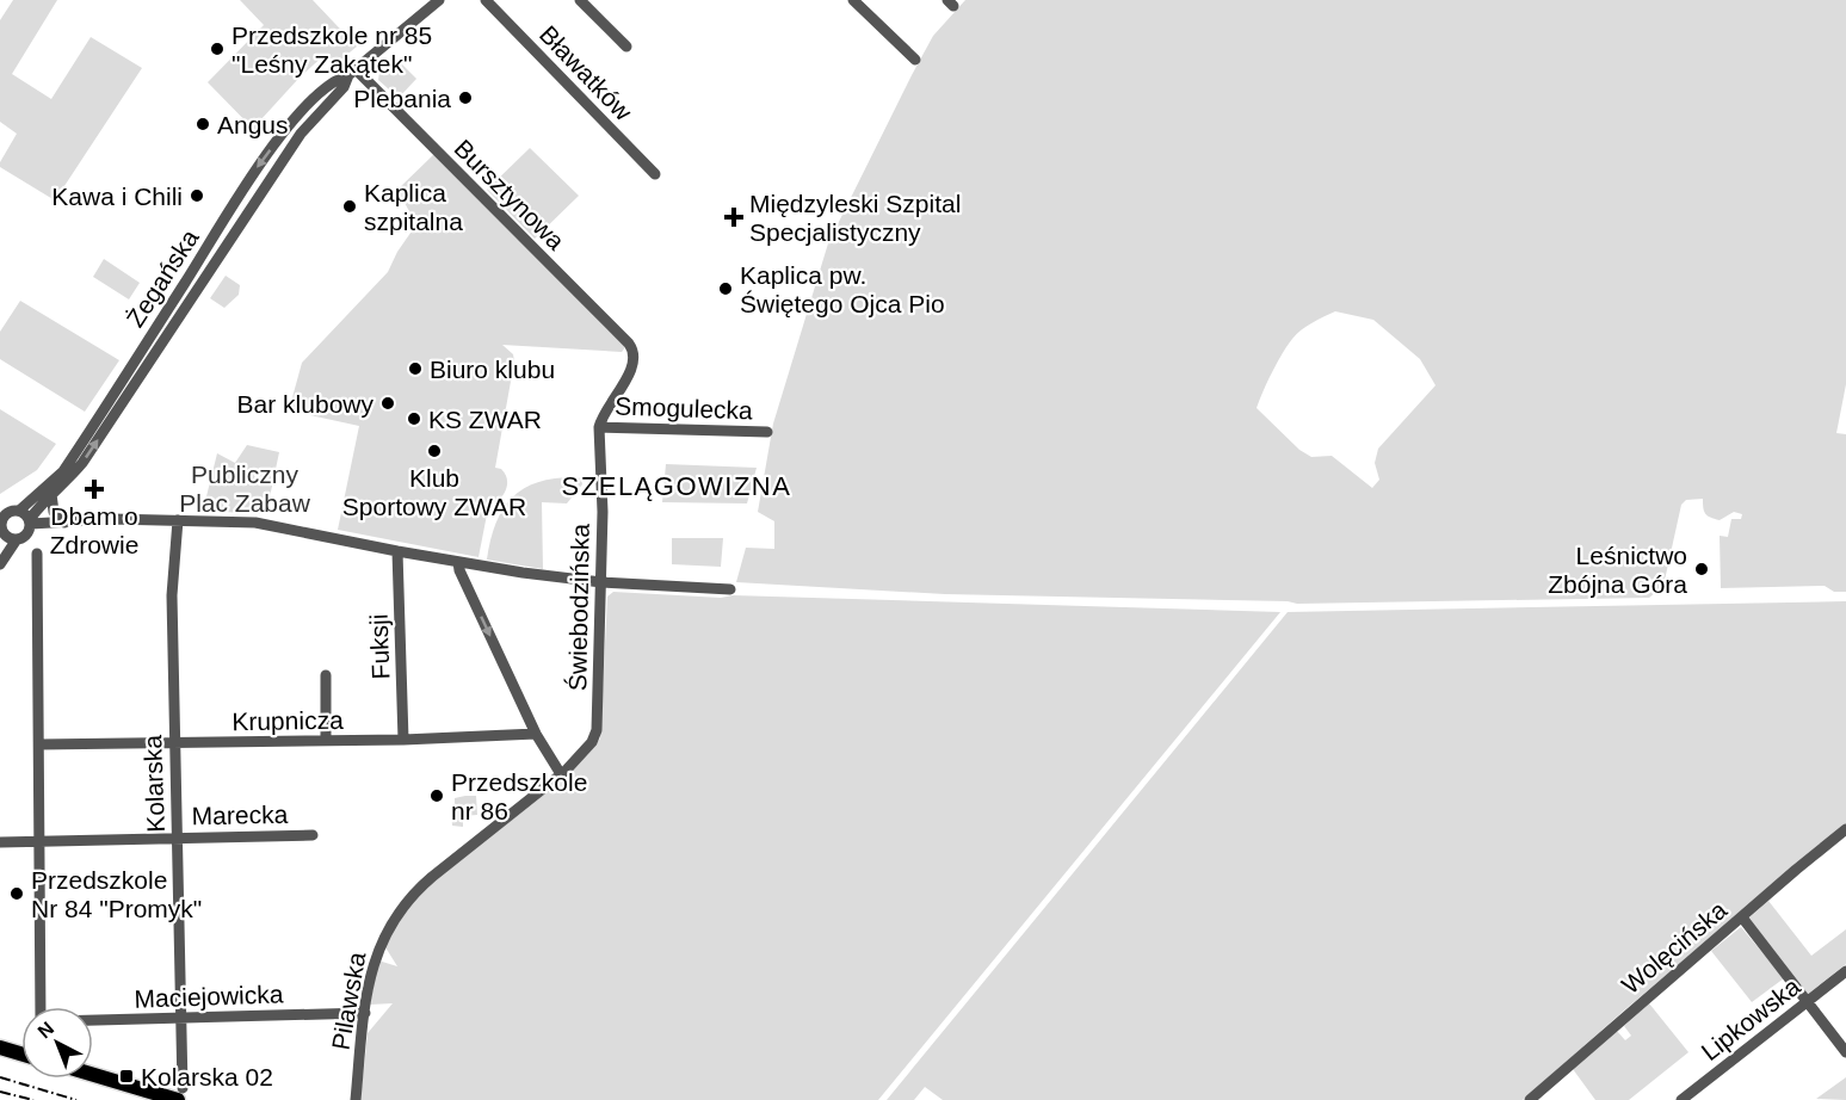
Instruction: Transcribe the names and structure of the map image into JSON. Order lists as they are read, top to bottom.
{
  "streets": {
    "street": [
      "Bławatków",
      "Bursztynowa",
      "Żegańska",
      "Smogulecka",
      "Świebodzińska",
      "Fuksji",
      "Krupnicza",
      "Kolarska",
      "Marecka",
      "Wolęcińska",
      "Maciejowicka",
      "Pilawska",
      "Lipkowska"
    ]
  },
  "crossings": [
    ["Bursztynowa", "Żegańska"],
    ["Bursztynowa", "Świebodzińska"],
    ["Smogulecka", "Świebodzińska"],
    ["Świebodzińska", "Pilawska"],
    ["Fuksji", "Krupnicza"],
    ["Krupnicza", "Kolarska"],
    ["Kolarska", "Marecka"],
    ["Kolarska", "Maciejowicka"],
    ["Maciejowicka", "Pilawska"]
  ],
  "districts": ["SZELĄGOWIZNA"],
  "parks": ["Publiczny Plac Zabaw"],
  "places": {
    "other": [
      "Przedszkole nr 85 \"Leśny Zakątek\"",
      "Plebania",
      "Angus",
      "Kawa i Chili",
      "Kaplica szpitalna",
      "Kaplica pw. Świętego Ojca Pio",
      "Biuro klubu",
      "Bar klubowy",
      "KS ZWAR",
      "Klub Sportowy ZWAR",
      "Leśnictwo Zbójna Góra",
      "Przedszkole nr 86",
      "Przedszkole Nr 84 \"Promyk\""
    ],
    "health": ["Międzyleski Szpital Specjalistyczny", "Dbam o Zdrowie"],
    "transit": ["Kolarska 02"]
  },
  "north": "top left"
}
